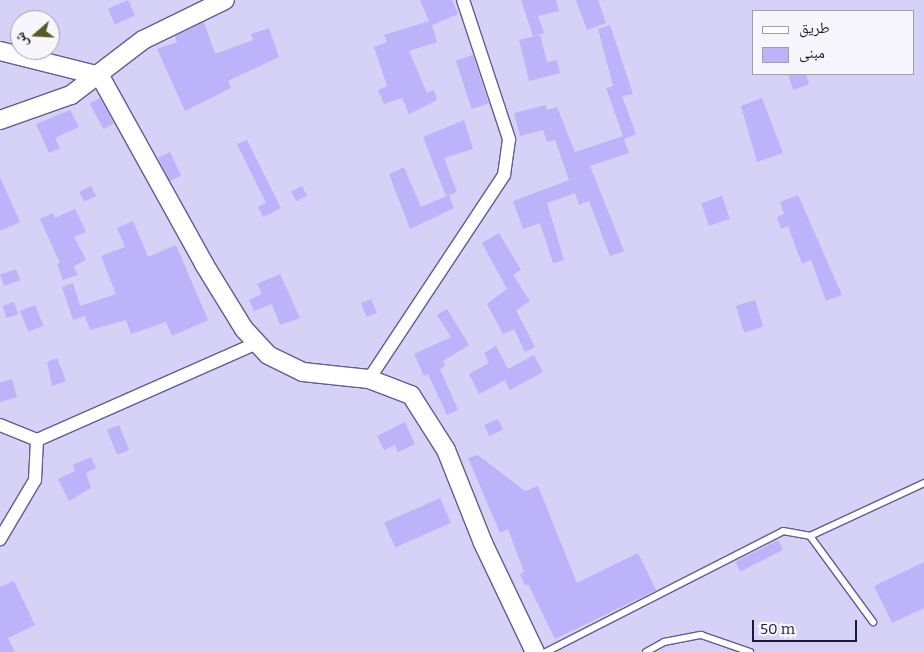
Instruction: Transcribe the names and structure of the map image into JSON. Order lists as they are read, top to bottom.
{
  "legend": ["طريق", "مبنى"],
  "scale_bar": "50 m",
  "north": "left"
}
